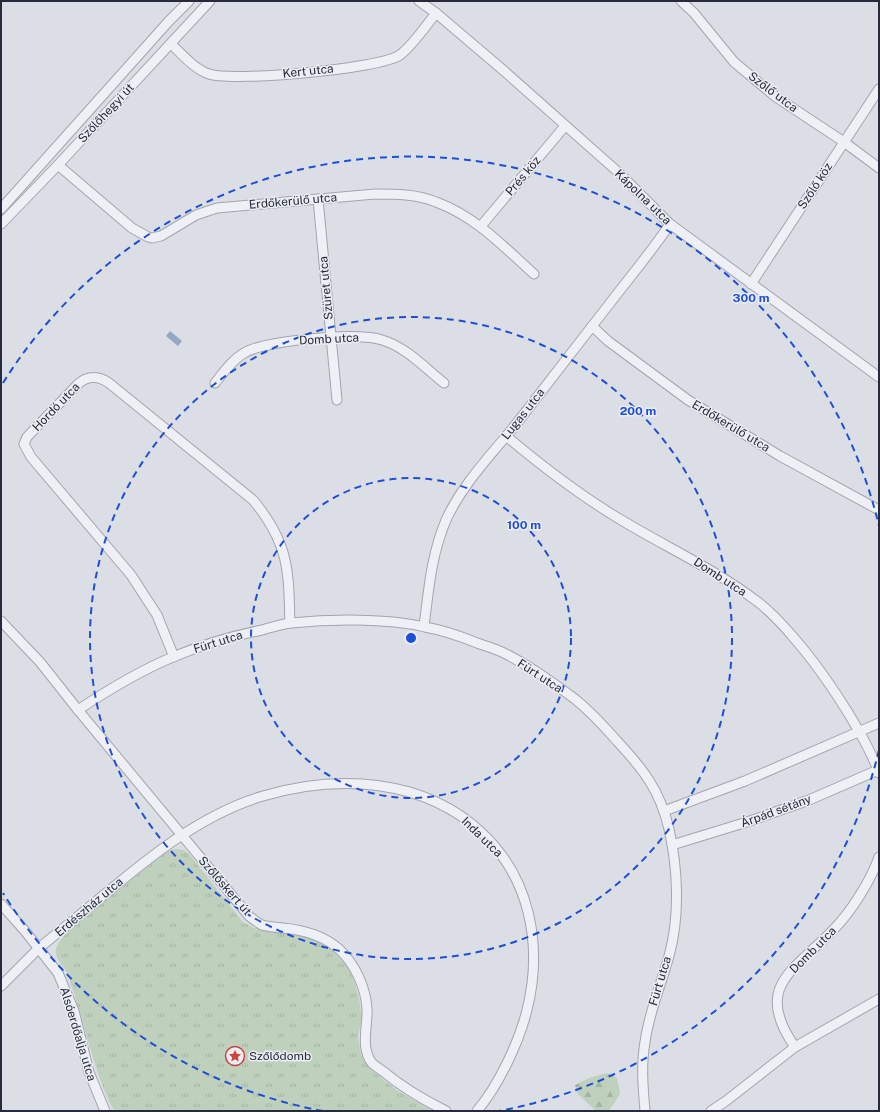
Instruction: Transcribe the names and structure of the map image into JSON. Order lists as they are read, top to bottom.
{
  "streets": {
    "street": [
      "Kert utca",
      "Szőlő utca",
      "Szőlőhegyi út",
      "Prés köz",
      "Szőlő köz",
      "Kápolna utca",
      "Erdőkerülő utca",
      "Szüret utca",
      "Domb utca",
      "Hordó utca",
      "Lugas utca",
      "Fürt utca",
      "Árpád sétány",
      "Inda utca",
      "Szőlőskert út",
      "Erdészház utca",
      "Alsóerdőalja utca"
    ]
  },
  "crossings": [
    ["Kert utca", "Szőlőhegyi út"],
    ["Kert utca", "Kápolna utca"],
    ["Szőlő utca", "Szőlő köz"],
    ["Szőlőhegyi út", "Erdőkerülő utca"],
    ["Prés köz", "Kápolna utca"],
    ["Prés köz", "Erdőkerülő utca"],
    ["Szőlő köz", "Kápolna utca"],
    ["Kápolna utca", "Lugas utca"],
    ["Erdőkerülő utca", "Szüret utca"],
    ["Erdőkerülő utca", "Lugas utca"],
    ["Szüret utca", "Domb utca"],
    ["Domb utca", "Lugas utca"],
    ["Domb utca", "Árpád sétány"],
    ["Hordó utca", "Fürt utca"],
    ["Lugas utca", "Fürt utca"],
    ["Fürt utca", "Árpád sétány"],
    ["Fürt utca", "Szőlőskert út"],
    ["Inda utca", "Szőlőskert út"],
    ["Inda utca", "Erdészház utca"],
    ["Szőlőskert út", "Erdészház utca"],
    ["Erdészház utca", "Alsóerdőalja utca"]
  ],
  "places": {
    "place": ["Szőlődomb"]
  },
  "rings": ["300 m", "200 m", "100 m"]
}
